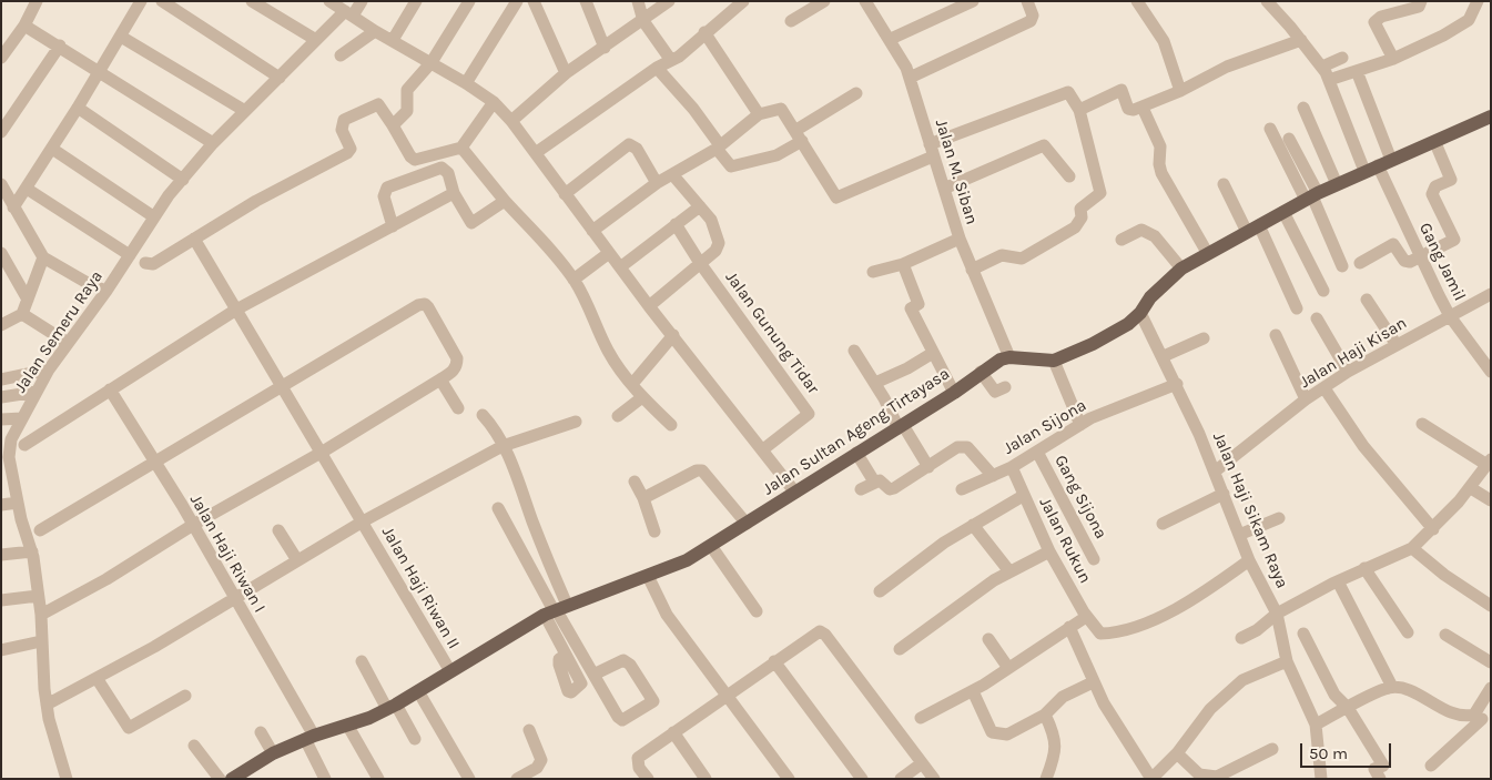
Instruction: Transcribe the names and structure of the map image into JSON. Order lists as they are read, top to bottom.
{
  "streets": {
    "main road": ["Jalan Sultan Ageng Tirtayasa"],
    "street": [
      "Jalan M. Siban",
      "Gang Jamil",
      "Jalan Semeru Raya",
      "Jalan Gunung Tidar",
      "Jalan Haji Kisan",
      "Jalan Sijona",
      "Gang Sijona",
      "Jalan Haji Sikam Raya",
      "Jalan Rukun",
      "Jalan Haji Riwan I",
      "Jalan Haji Riwan II"
    ]
  },
  "crossings": [
    ["Jalan M. Siban", "Jalan Sultan Ageng Tirtayasa"],
    ["Gang Jamil", "Jalan Haji Kisan"],
    ["Jalan Haji Kisan", "Jalan Haji Sikam Raya"],
    ["Jalan Sijona", "Gang Sijona"],
    ["Jalan Sijona", "Jalan Haji Sikam Raya"],
    ["Jalan Sijona", "Jalan Rukun"],
    ["Jalan Sultan Ageng Tirtayasa", "Jalan Haji Riwan I"],
    ["Jalan Sultan Ageng Tirtayasa", "Jalan Haji Riwan II"]
  ],
  "scale_bar": "50 m"
}
